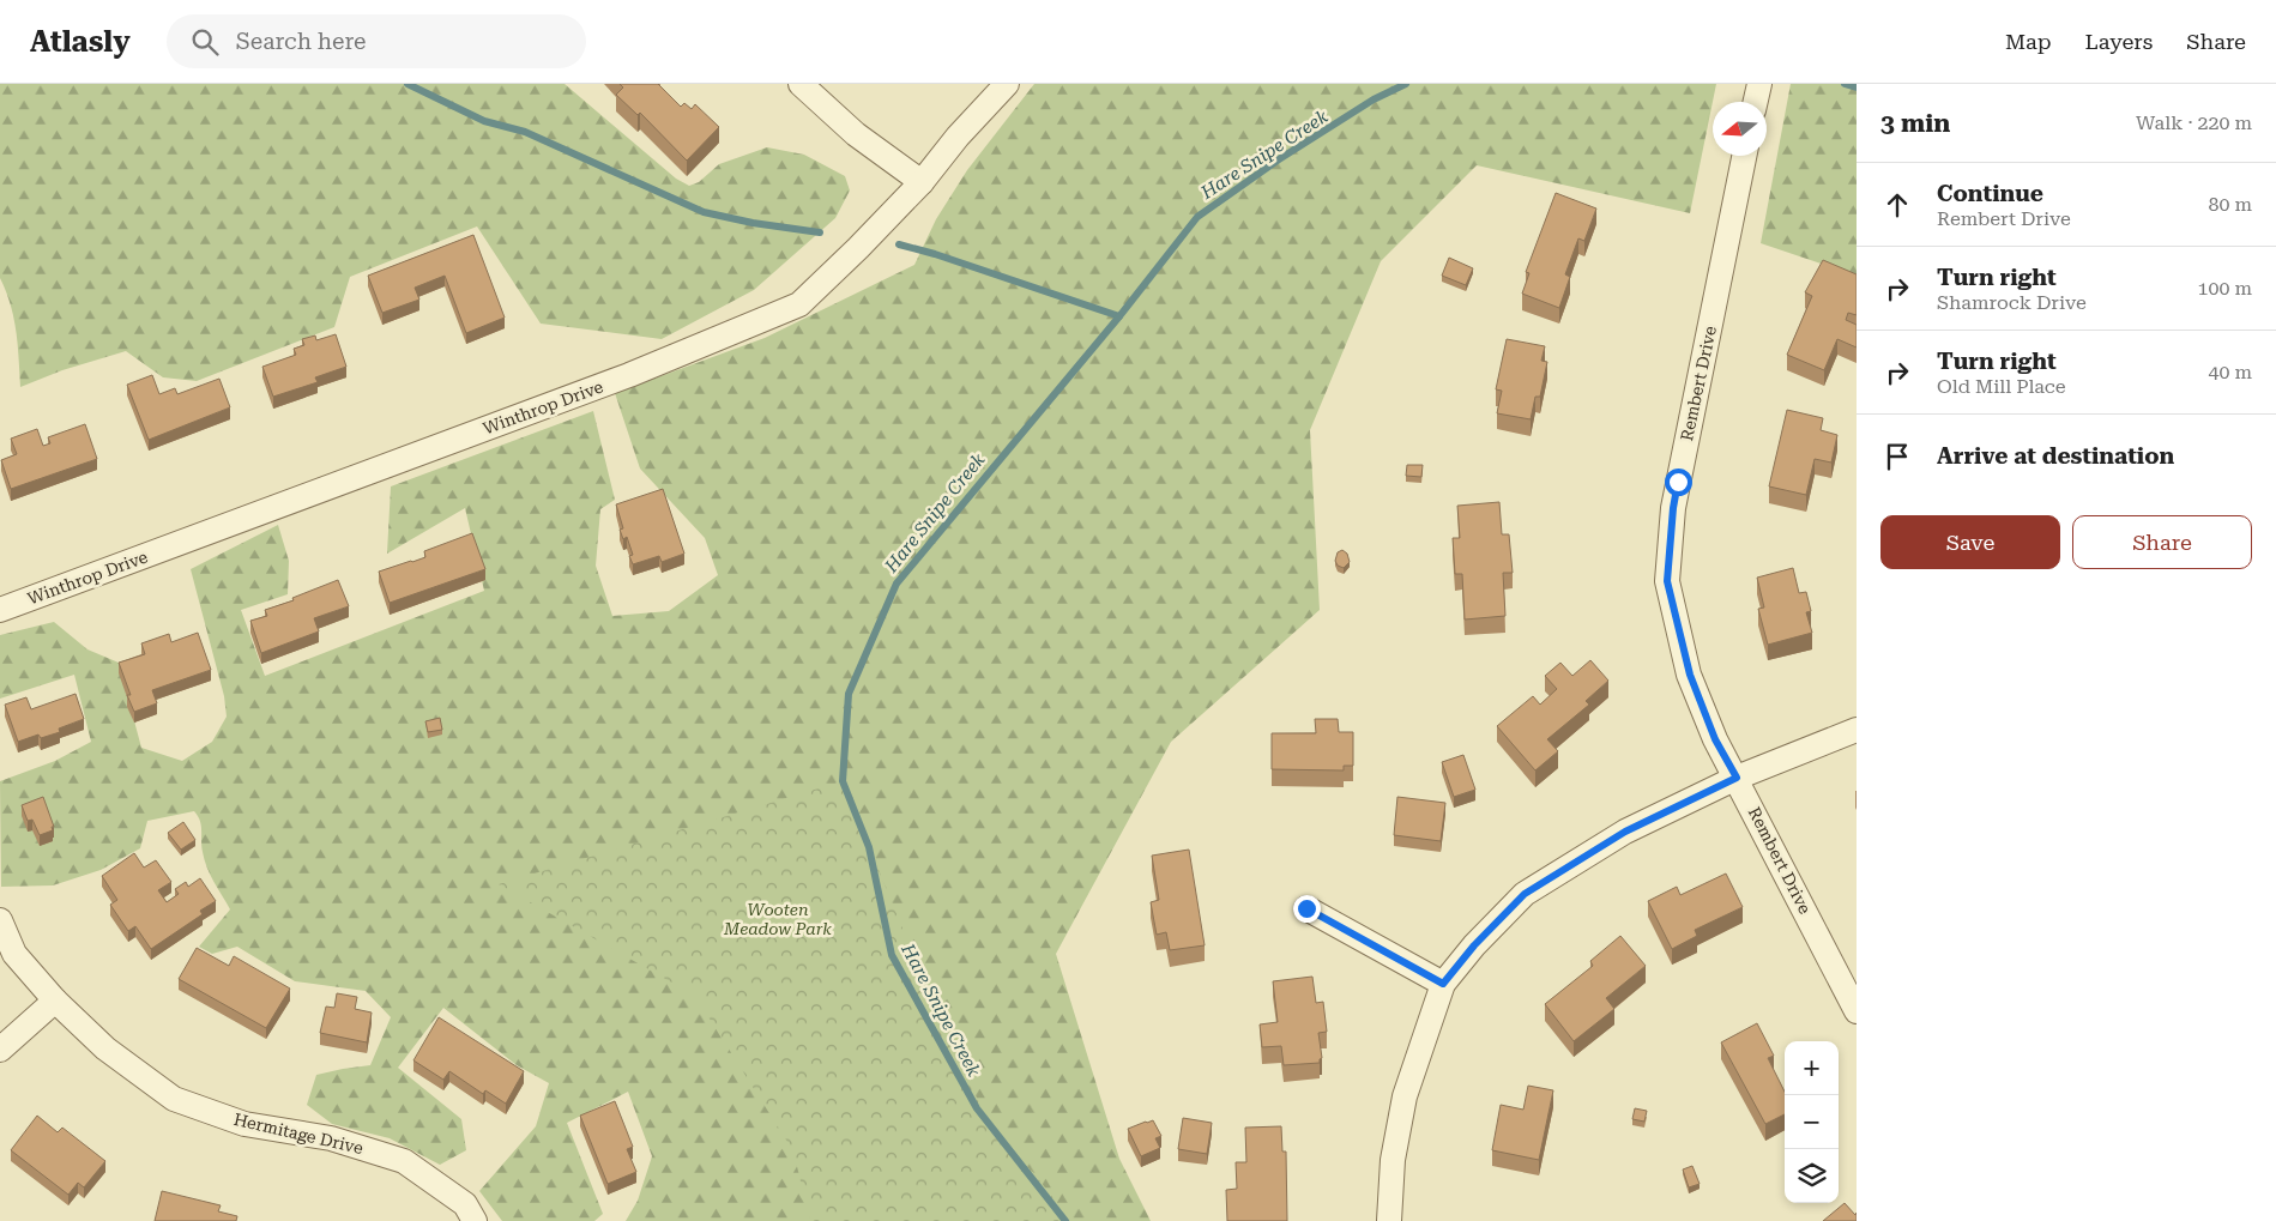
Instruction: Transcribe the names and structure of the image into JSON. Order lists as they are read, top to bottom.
{
  "streets": {
    "street": ["Rembert Drive", "Winthrop Drive", "Hermitage Drive"]
  },
  "water": ["Hare Snipe Creek"],
  "parks": ["Wooten Meadow Park"],
  "north": "left",
  "page": {
    "header": "Atlasly",
    "search": "Search here",
    "nav": ["Map", "Layers", "Share"],
    "heading": ["3 min", "Walk · 220 m"],
    "list": [
      ["Continue", "Rembert Drive", "80 m"],
      ["Turn right", "Shamrock Drive", "100 m"],
      ["Turn right", "Old Mill Place", "40 m"],
      "Arrive at destination"
    ],
    "buttons": ["Save", "Share"],
    "map_buttons": ["+", "−"]
  }
}
